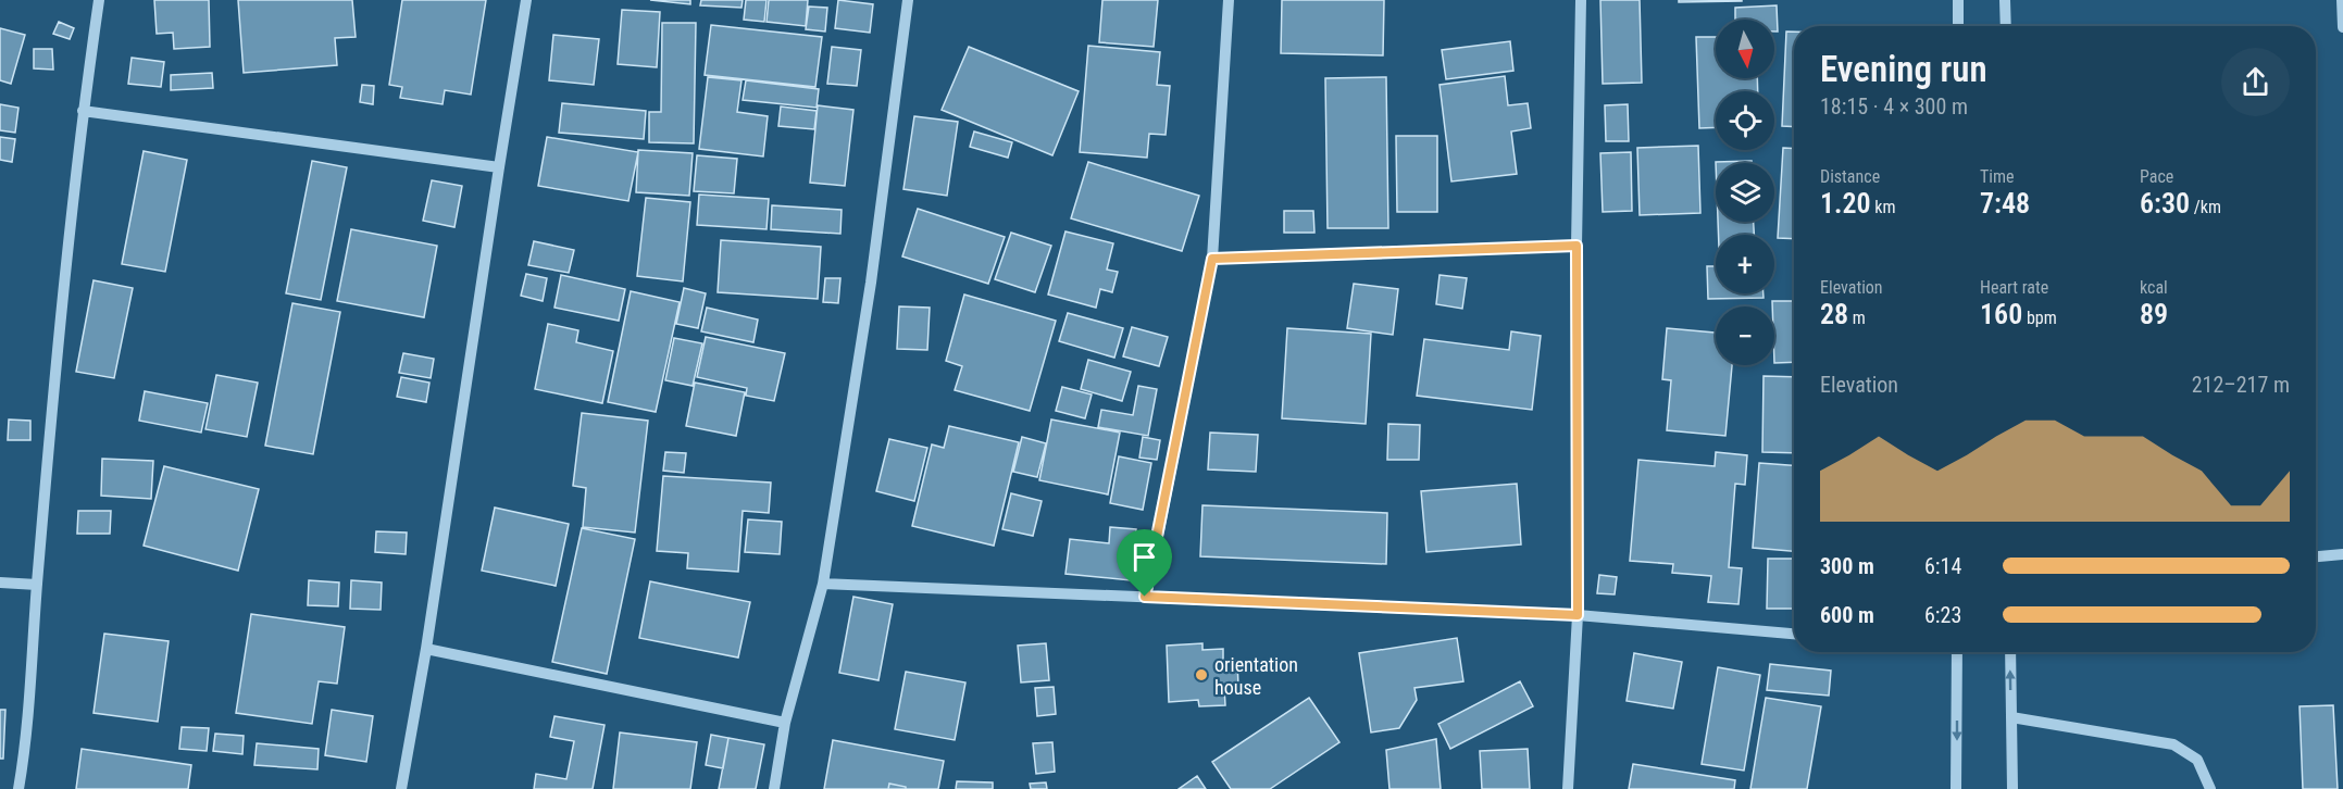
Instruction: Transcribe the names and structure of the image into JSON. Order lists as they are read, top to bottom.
{
  "places": ["orientation house"],
  "north": "bottom",
  "page": {
    "map_buttons": ["+", "−"],
    "heading": ["Evening run", "18:15 · 4 × 300 m"],
    "stats": [
      ["Distance", "1.20 km"],
      ["Time", "7:48"],
      ["Pace", "6:30 /km"],
      ["Elevation", "28 m"],
      ["Heart rate", "160 bpm"],
      ["kcal", "89"]
    ],
    "chart": ["Elevation", "212–217 m"],
    "list": [
      {
        "name": "300 m",
        "note": "6:14"
      },
      {
        "name": "600 m",
        "note": "6:23"
      }
    ]
  }
}
